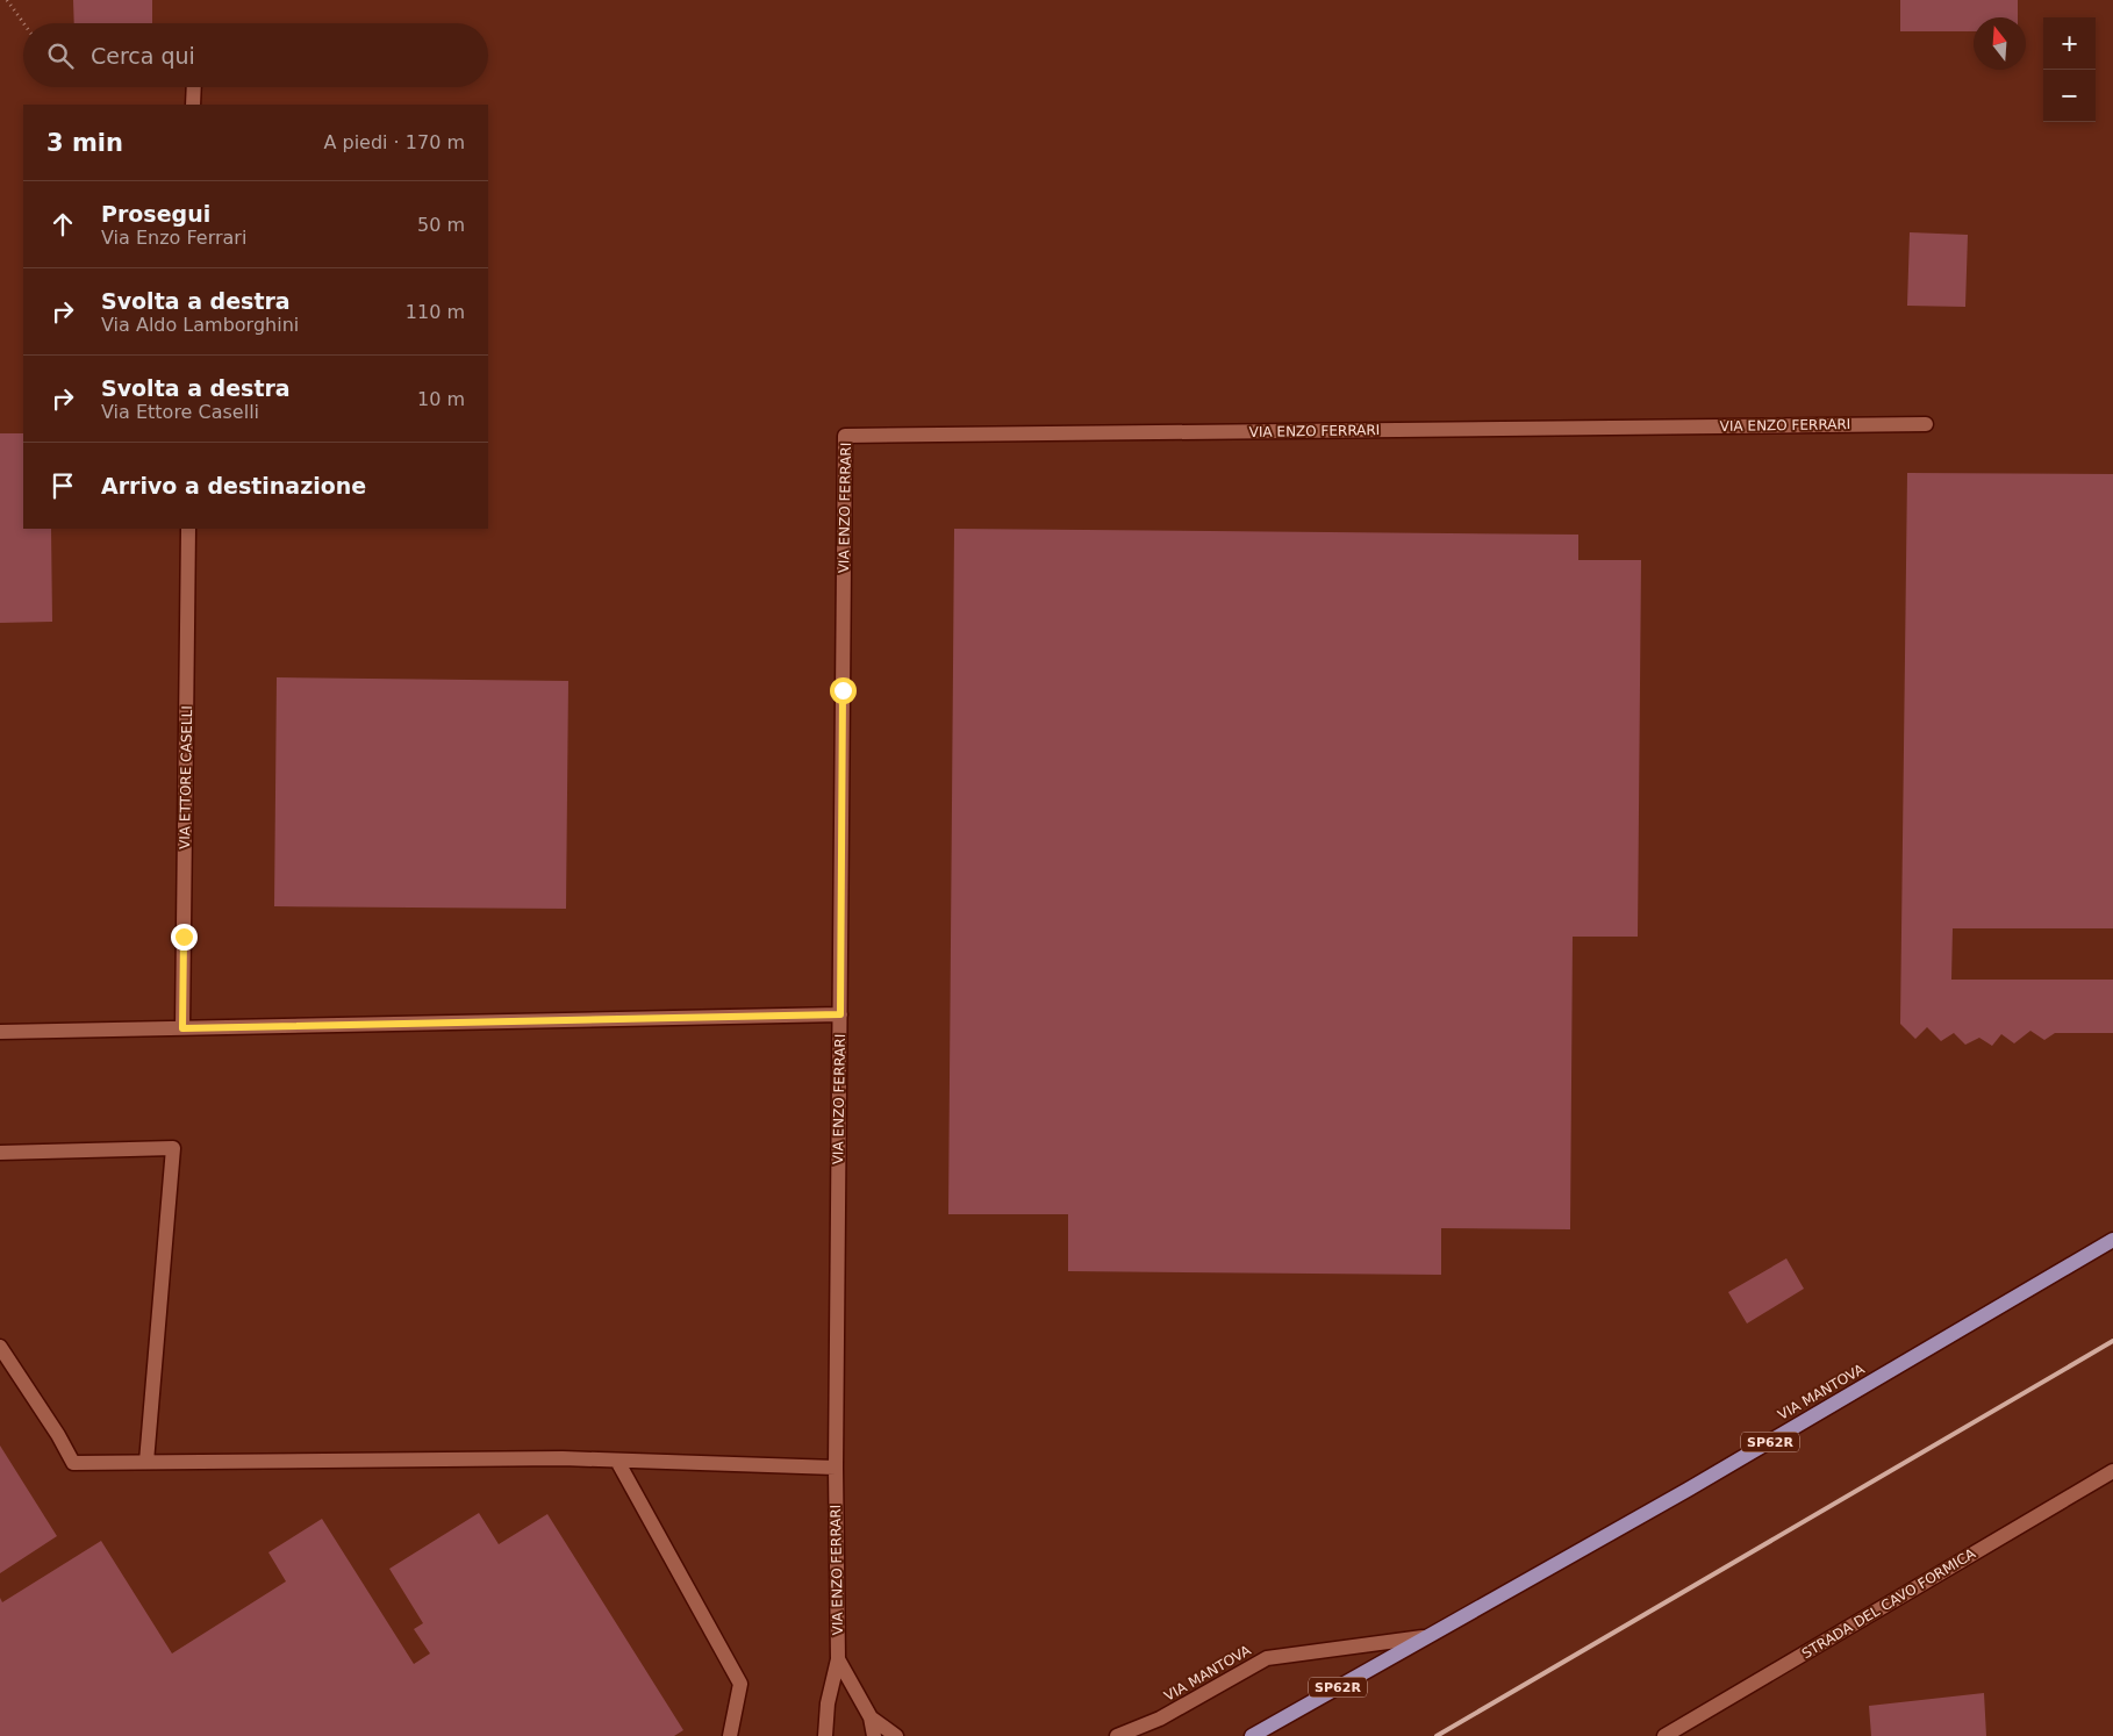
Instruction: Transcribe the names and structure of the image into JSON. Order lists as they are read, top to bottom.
{
  "streets": {
    "main road": ["VIA MANTOVA", "SP62R"],
    "street": ["VIA ENZO FERRARI", "VIA ETTORE CASELLI", "STRADA DEL CAVO FORMICA"]
  },
  "north": "top",
  "page": {
    "map_buttons": ["+", "−"],
    "search": "Cerca qui",
    "heading": ["3 min", "A piedi · 170 m"],
    "list": [
      ["Prosegui", "Via Enzo Ferrari", "50 m"],
      ["Svolta a destra", "Via Aldo Lamborghini", "110 m"],
      ["Svolta a destra", "Via Ettore Caselli", "10 m"],
      "Arrivo a destinazione"
    ]
  }
}
